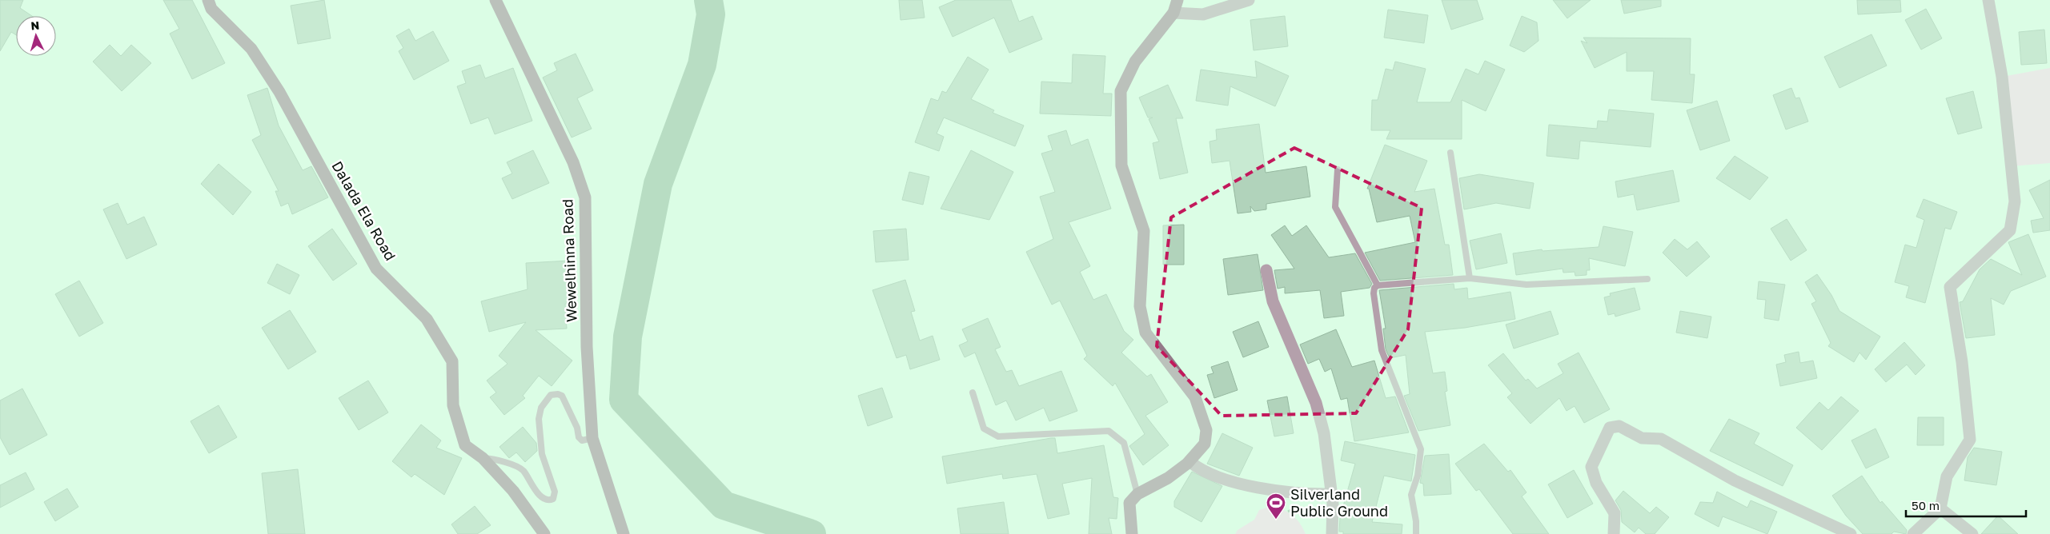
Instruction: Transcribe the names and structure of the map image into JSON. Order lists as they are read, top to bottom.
{
  "streets": {
    "street": ["Dalada Ela Road", "Wewelhinna Road"]
  },
  "places": {
    "sports": ["Silverland Public Ground"]
  },
  "scale_bar": "50 m",
  "north": "top"
}
